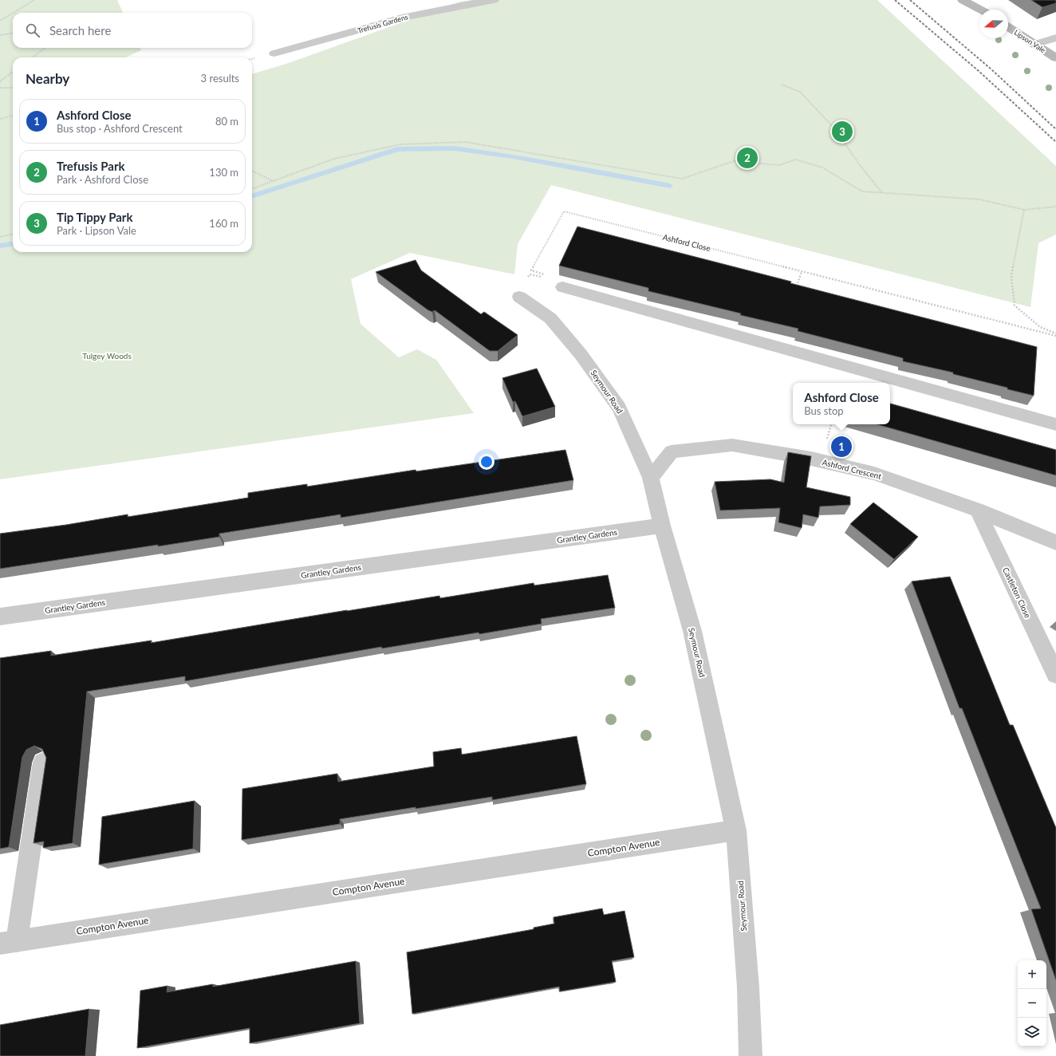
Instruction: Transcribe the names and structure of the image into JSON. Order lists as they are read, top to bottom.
{
  "streets": {
    "main road": ["Lipson Vale"],
    "street": [
      "Trefusis Gardens",
      "Seymour Road",
      "Ashford Crescent",
      "Grantley Gardens",
      "Castleton Close",
      "Compton Avenue"
    ],
    "path": ["Ashford Close"]
  },
  "crossings": [
    ["Seymour Road", "Ashford Crescent"],
    ["Seymour Road", "Grantley Gardens"],
    ["Seymour Road", "Compton Avenue"],
    ["Ashford Crescent", "Castleton Close"]
  ],
  "parks": ["Tulgey Woods"],
  "north": "left",
  "page": {
    "search": "Search here",
    "heading": ["Nearby", "3 results"],
    "list": [
      {
        "mark": "1",
        "name": "Ashford Close",
        "note": "Bus stop · Ashford Crescent",
        "value": "80 m"
      },
      {
        "mark": "2",
        "name": "Trefusis Park",
        "note": "Park · Ashford Close",
        "value": "130 m"
      },
      {
        "mark": "3",
        "name": "Tip Tippy Park",
        "note": "Park · Lipson Vale",
        "value": "160 m"
      }
    ],
    "pins": ["3", "2", "1"],
    "popup": ["Ashford Close", "Bus stop"],
    "map_buttons": ["+", "−"]
  }
}
